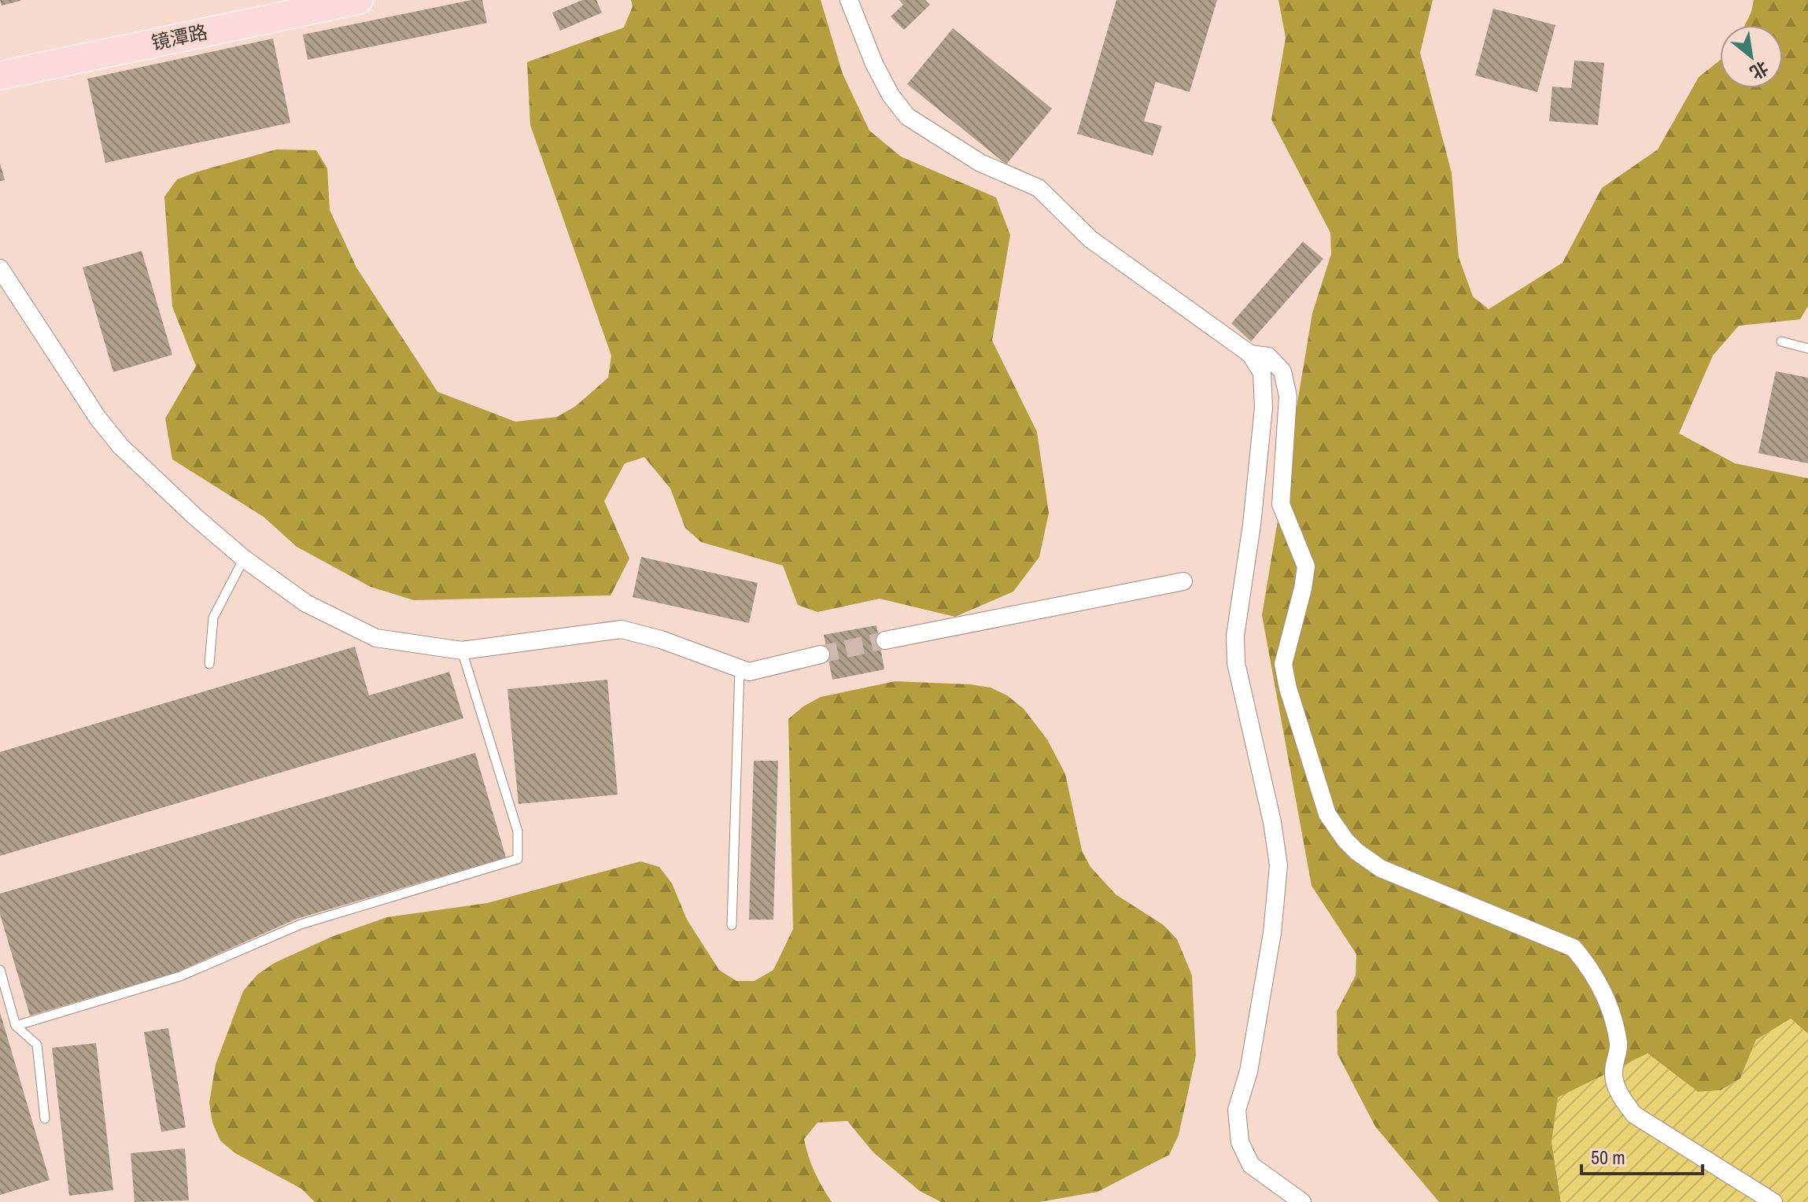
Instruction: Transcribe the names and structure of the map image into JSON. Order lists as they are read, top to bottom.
{
  "streets": {
    "main road": ["镜潭路"]
  },
  "scale_bar": "50 m",
  "north": "bottom right"
}
